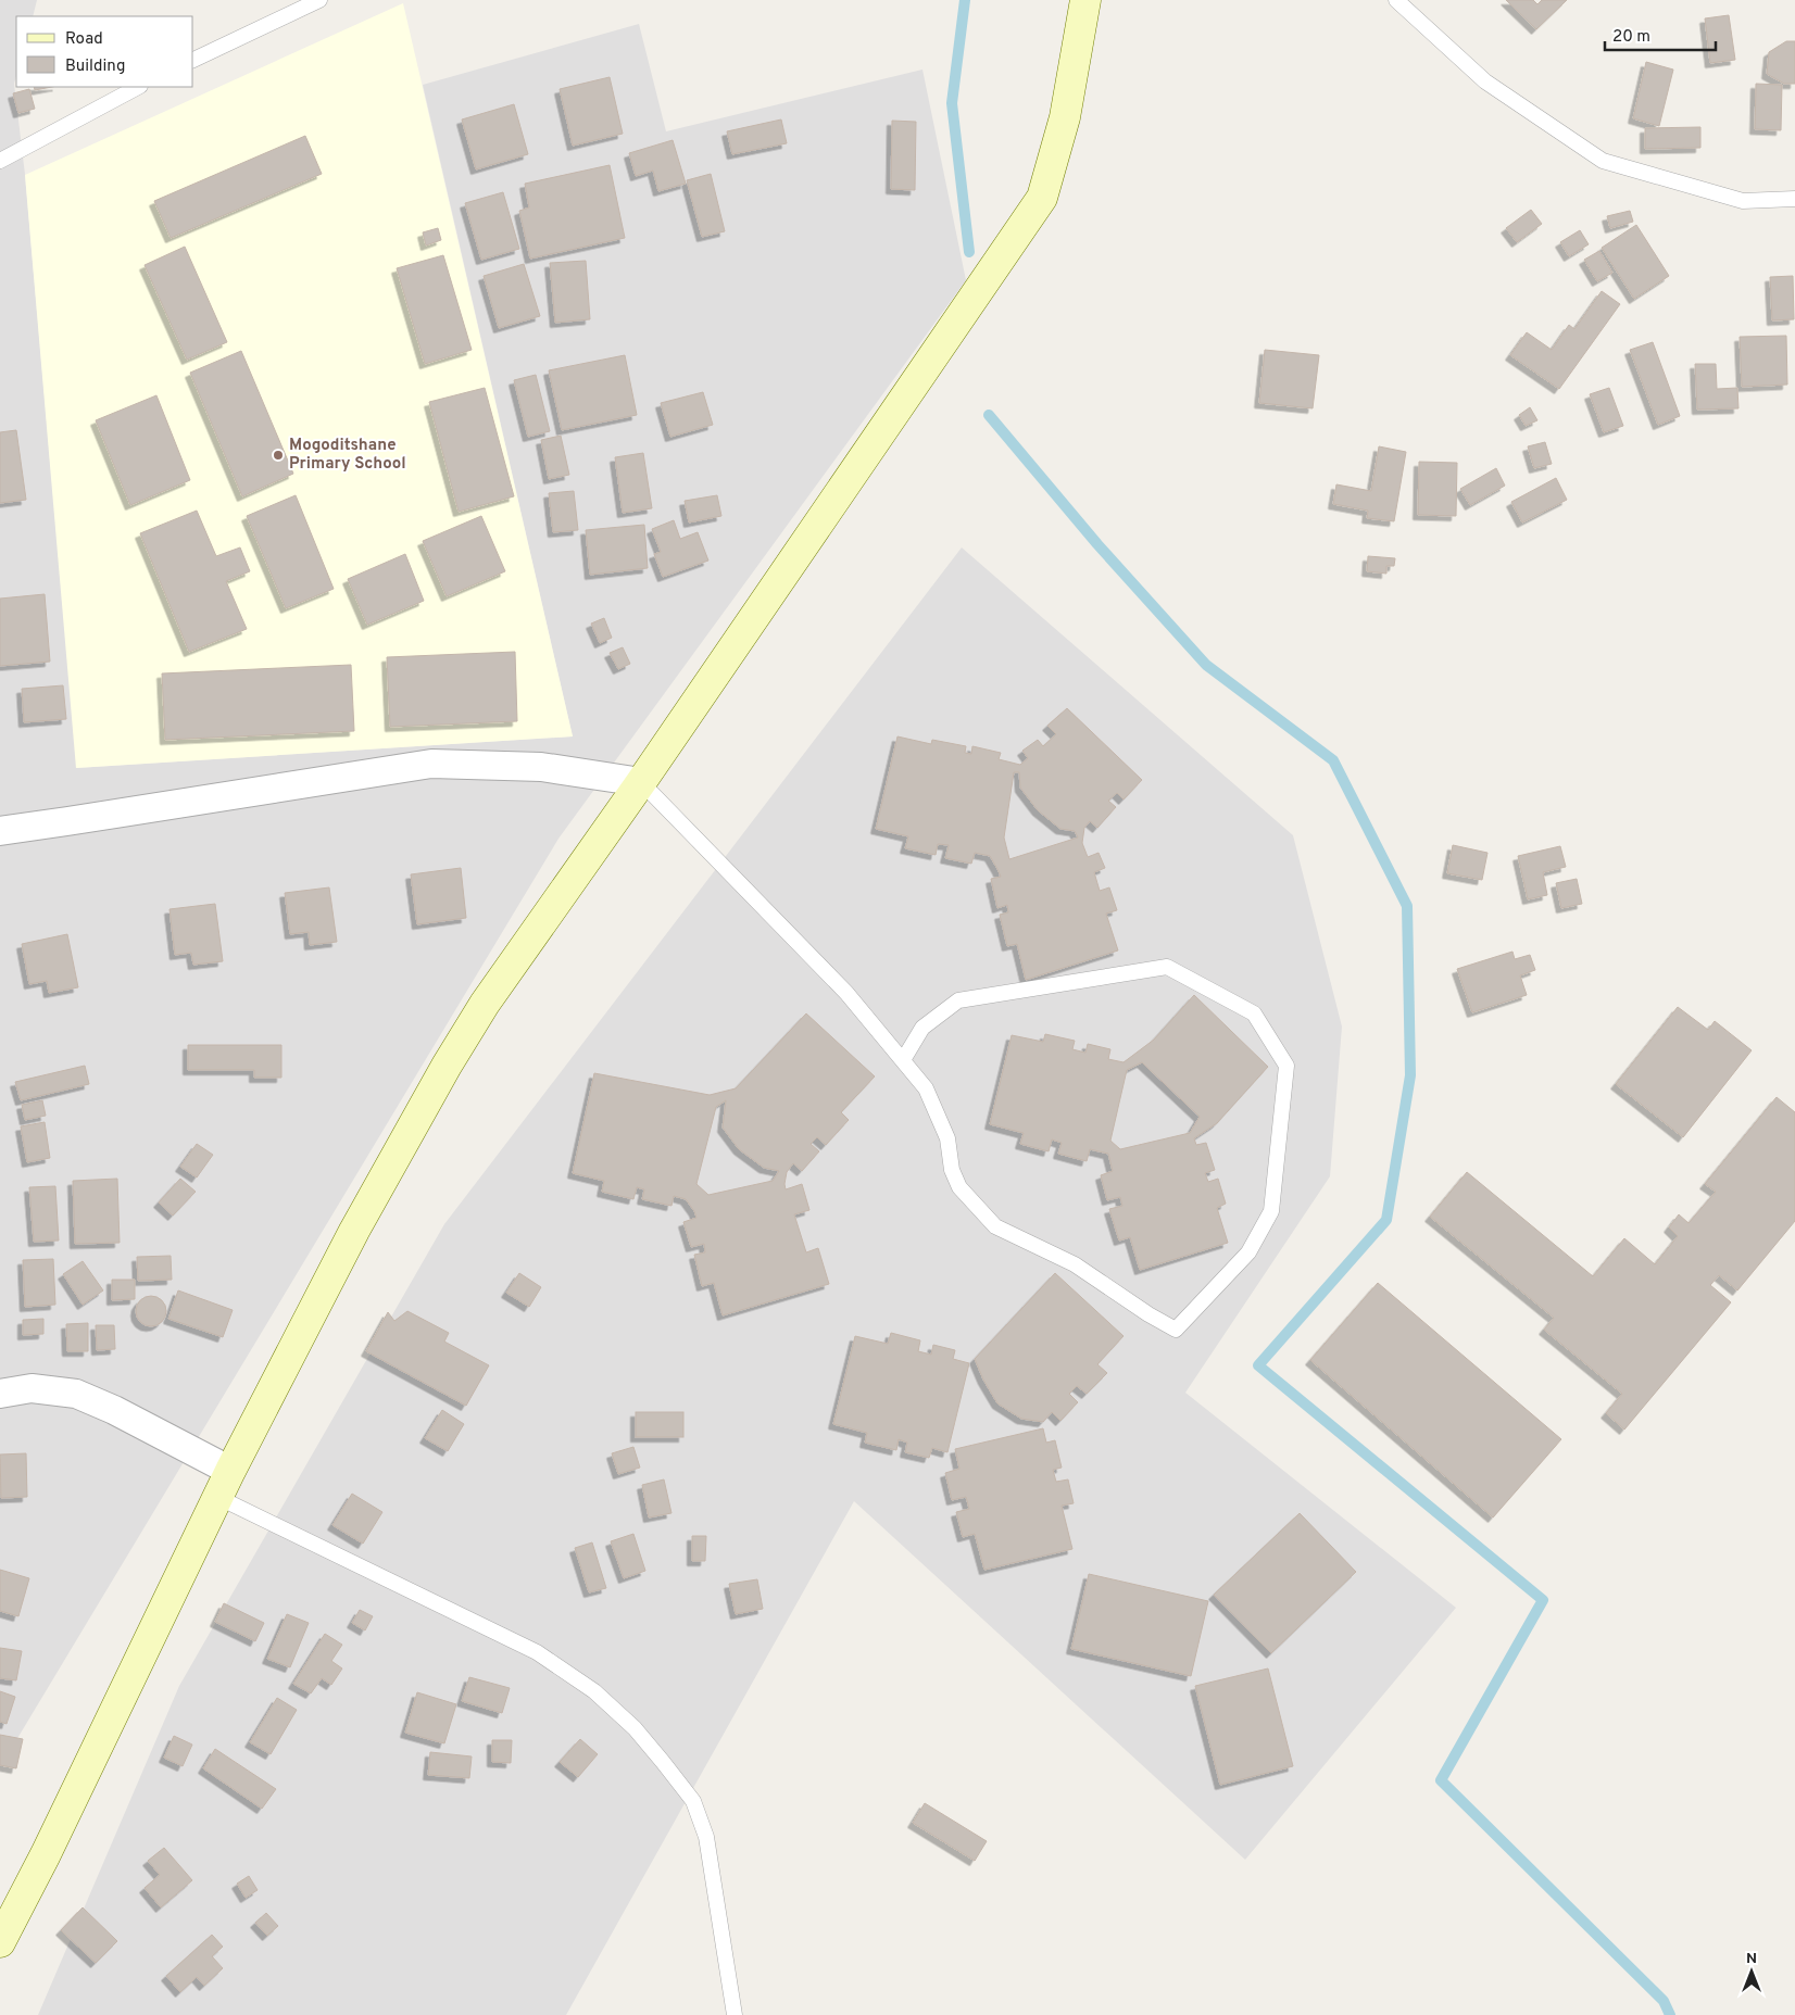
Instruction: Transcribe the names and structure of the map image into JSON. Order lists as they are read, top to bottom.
{
  "places": ["Mogoditshane Primary School"],
  "legend": ["Road", "Building"],
  "scale_bar": "20 m",
  "north": "top"
}
